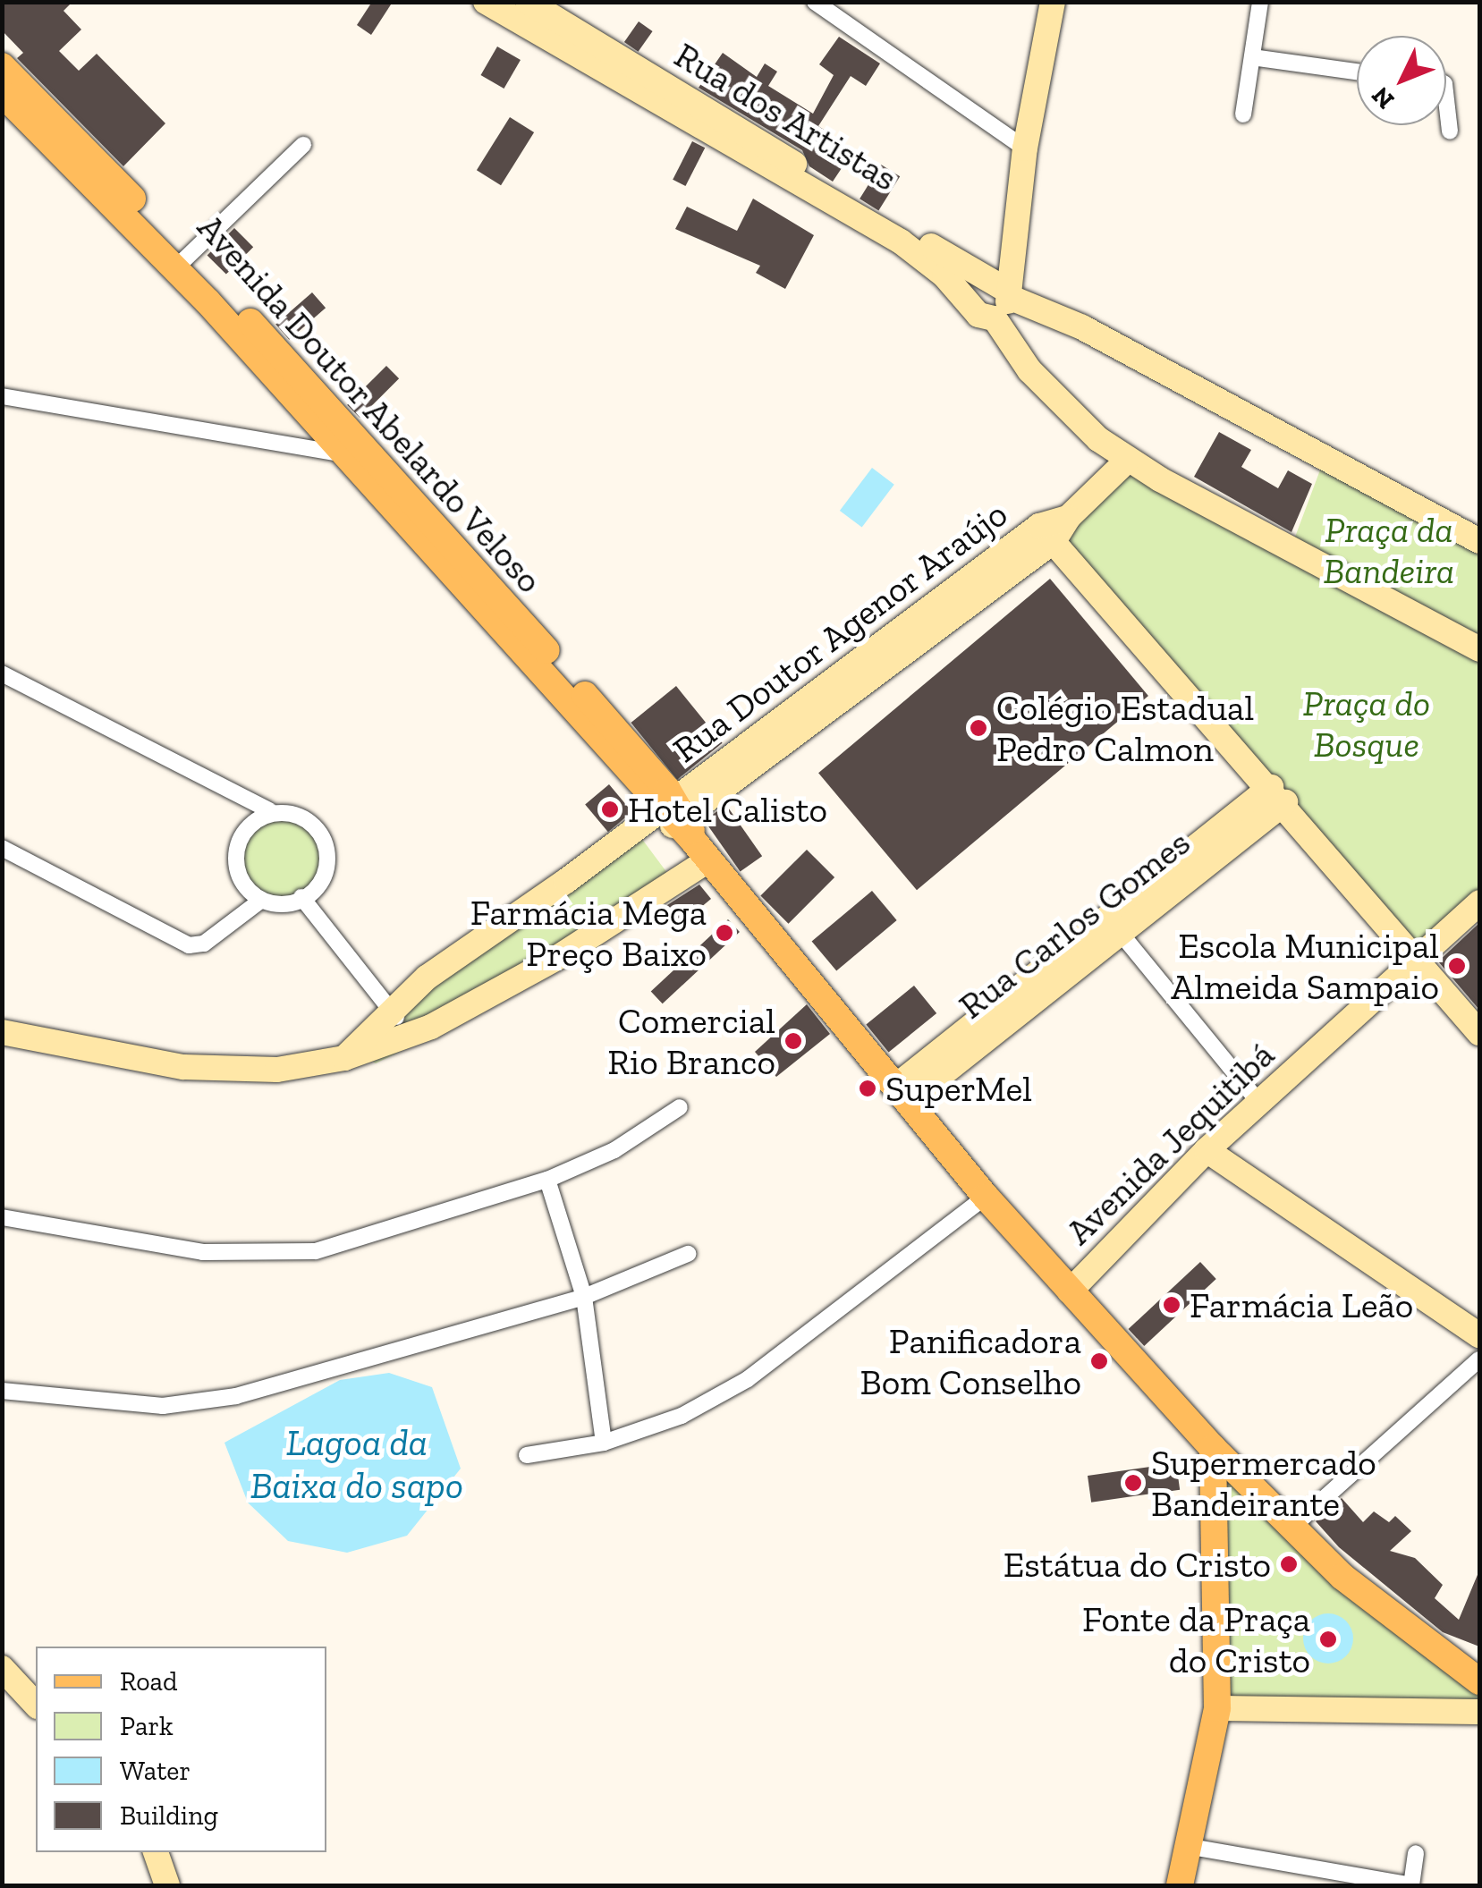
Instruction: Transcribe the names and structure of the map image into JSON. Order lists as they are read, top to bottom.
{
  "streets": {
    "main road": ["Avenida Doutor Abelardo Veloso"],
    "street": [
      "Rua dos Artistas",
      "Rua Doutor Agenor Araújo",
      "Rua Carlos Gomes",
      "Avenida Jequitibá"
    ]
  },
  "crossings": [
    ["Avenida Doutor Abelardo Veloso", "Rua Doutor Agenor Araújo"],
    ["Avenida Doutor Abelardo Veloso", "Rua Carlos Gomes"],
    ["Avenida Doutor Abelardo Veloso", "Avenida Jequitibá"]
  ],
  "water": ["Lagoa da Baixa do sapo"],
  "parks": ["Praça da Bandeira", "Praça do Bosque"],
  "places": [
    "Colégio Estadual Pedro Calmon",
    "Hotel Calisto",
    "Farmácia Mega Preço Baixo",
    "Escola Municipal Almeida Sampaio",
    "Comercial Rio Branco",
    "SuperMel",
    "Farmácia Leão",
    "Panificadora Bom Conselho",
    "Supermercado Bandeirante",
    "Estátua do Cristo",
    "Fonte da Praça do Cristo"
  ],
  "legend": [
    "Road",
    "Park",
    "Water",
    "Building"
  ],
  "north": "bottom left"
}
